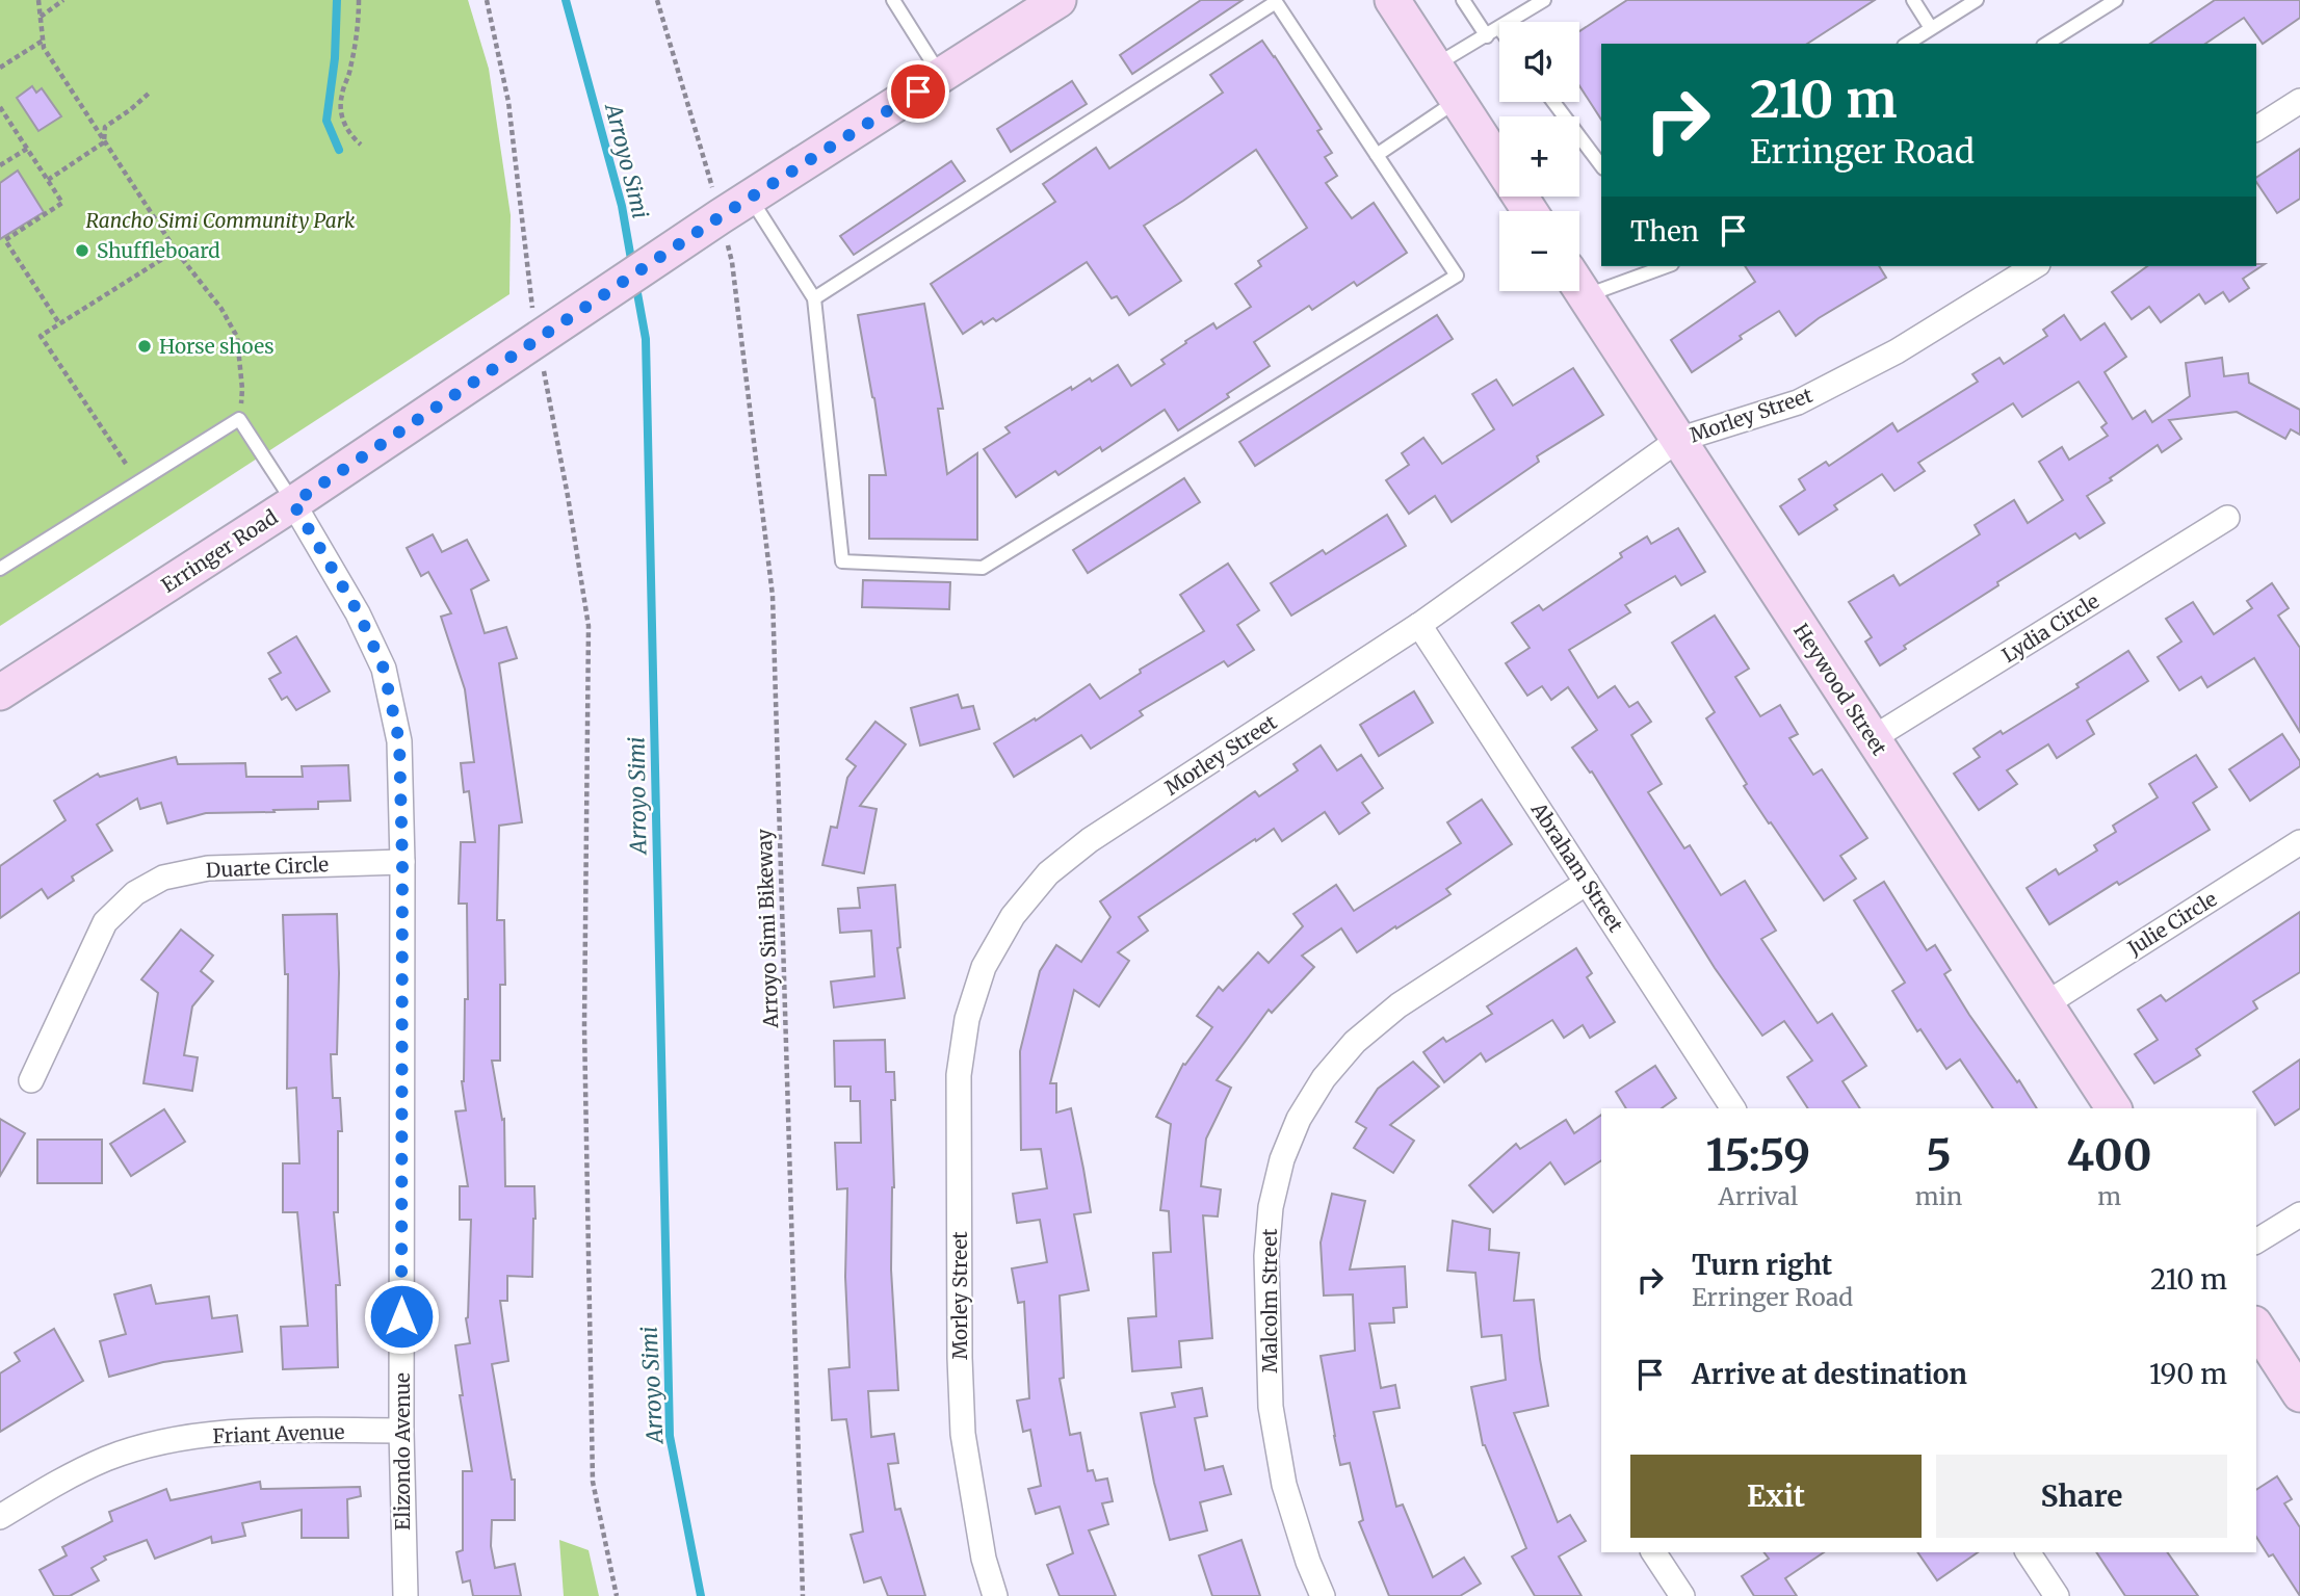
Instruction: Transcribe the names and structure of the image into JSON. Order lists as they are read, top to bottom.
{
  "streets": {
    "street": [
      "Morley Street",
      "Erringer Road",
      "Lydia Circle",
      "Heywood Street",
      "Duarte Circle",
      "Abraham Street",
      "Julie Circle",
      "Malcolm Street",
      "Friant Avenue",
      "Elizondo Avenue"
    ],
    "path": ["Arroyo Simi Bikeway"]
  },
  "crossings": [
    ["Morley Street", "Heywood Street"],
    ["Morley Street", "Abraham Street"],
    ["Erringer Road", "Elizondo Avenue"],
    ["Lydia Circle", "Heywood Street"],
    ["Heywood Street", "Julie Circle"],
    ["Duarte Circle", "Elizondo Avenue"],
    ["Abraham Street", "Malcolm Street"],
    ["Friant Avenue", "Elizondo Avenue"]
  ],
  "water": ["Arroyo Simi"],
  "parks": ["Rancho Simi Community Park"],
  "places": ["Shuffleboard", "Horse shoes"],
  "page": {
    "map_buttons": ["+", "−"],
    "turn": ["210 m", "Erringer Road"],
    "then": "Then",
    "eta": [
      "15:59",
      "Arrival",
      "5",
      "min",
      "400",
      "m"
    ],
    "list": [
      {
        "name": "Turn right",
        "note": "Erringer Road",
        "value": "210 m"
      },
      {
        "name": "Arrive at destination",
        "value": "190 m"
      }
    ],
    "buttons": ["Exit", "Share"]
  }
}
